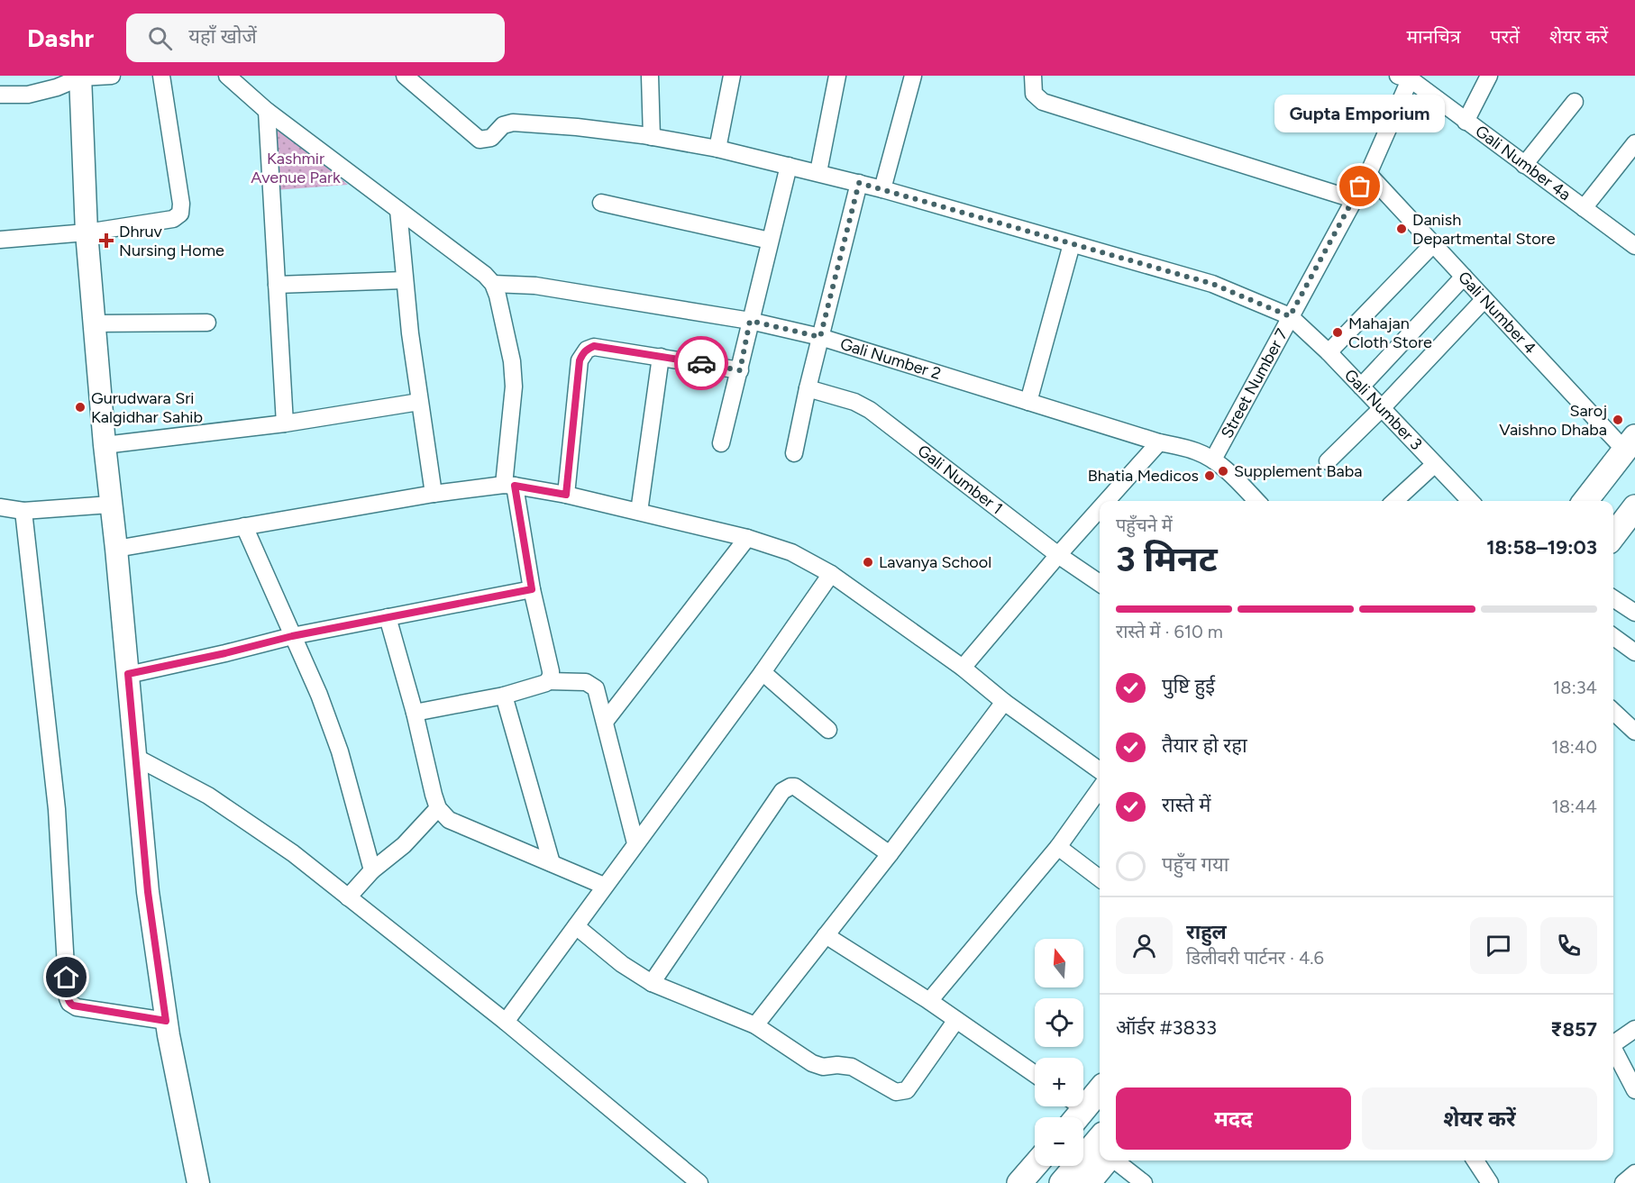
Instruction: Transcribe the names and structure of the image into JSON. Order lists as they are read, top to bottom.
{
  "streets": {
    "street": [
      "Gali Number 4a",
      "Gali Number 4",
      "Gali Number 2",
      "Street Number 7",
      "Gali Number 3",
      "Gali Number 1"
    ]
  },
  "crossings": [
    ["Gali Number 4a", "Street Number 7"],
    ["Gali Number 4", "Street Number 7"],
    ["Gali Number 2", "Street Number 7"],
    ["Street Number 7", "Gali Number 3"]
  ],
  "parks": ["Kashmir Avenue Park"],
  "places": {
    "other": [
      "Gupta Emporium",
      "Danish Departmental Store",
      "Mahajan Cloth Store",
      "Gurudwara Sri Kalgidhar Sahib",
      "Saroj Vaishno Dhaba",
      "Supplement Baba",
      "Bhatia Medicos",
      "Lavanya School"
    ],
    "health": ["Dhruv Nursing Home"]
  },
  "north": "top",
  "page": {
    "header": "Dashr",
    "search": "यहाँ खोजें",
    "nav": ["मानचित्र", "परतें", "शेयर करें"],
    "bubble": "Gupta Emporium",
    "heading": ["3 मिनट", "पहुँचने में", "18:58–19:03"],
    "panel": [
      "राहुल",
      "डिलीवरी पार्टनर · 4.6",
      "ऑर्डर #3833",
      "₹857"
    ],
    "bar": "रास्ते में · 610 m",
    "list": [
      ["पुष्टि हुई", "18:34"],
      ["तैयार हो रहा", "18:40"],
      ["रास्ते में", "18:44"],
      "पहुँच गया"
    ],
    "map_buttons": ["+", "−"],
    "buttons": ["मदद", "शेयर करें"]
  }
}
